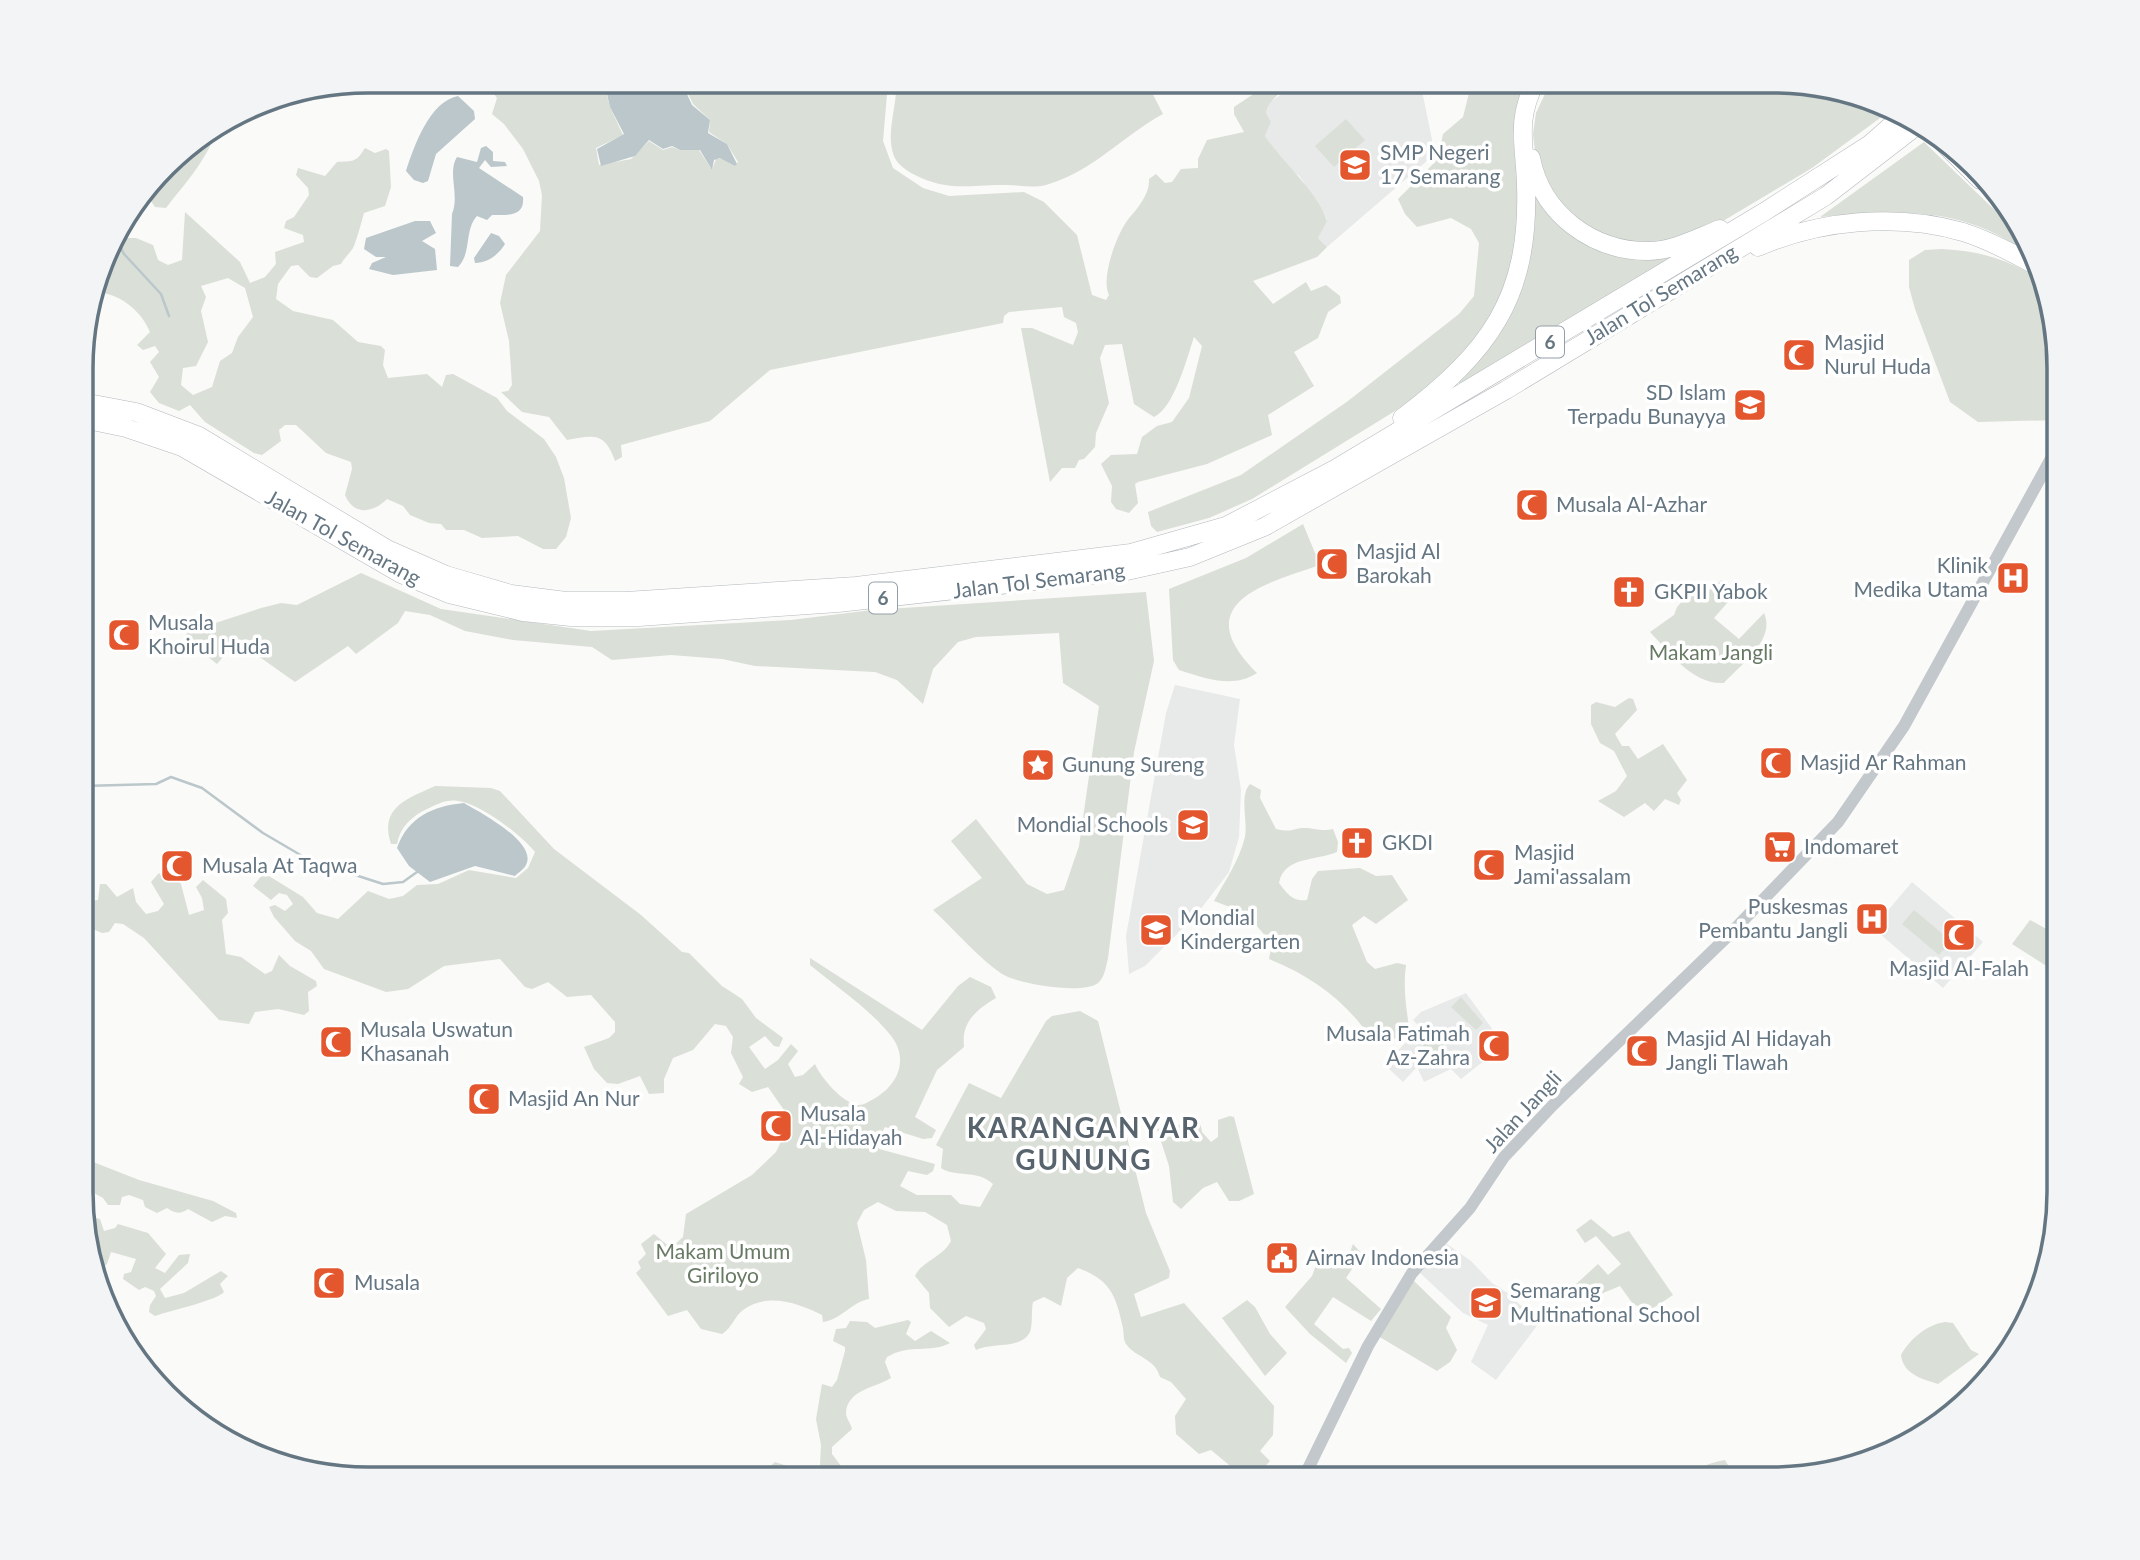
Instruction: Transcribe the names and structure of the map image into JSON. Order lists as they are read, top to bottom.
{
  "streets": {
    "highway": ["Jalan Tol Semarang", "6"],
    "street": ["Jalan Jangli"]
  },
  "crossings": [
    ["Jalan Tol Semarang", "6"]
  ],
  "districts": ["KARANGANYAR GUNUNG"],
  "parks": ["Makam Jangli", "Makam Umum Giriloyo"],
  "places": {
    "school or university": [
      "SMP Negeri 17 Semarang",
      "SD Islam Terpadu Bunayya",
      "Mondial Schools",
      "Mondial Kindergarten",
      "Semarang Multinational School"
    ],
    "mosque": [
      "Masjid Nurul Huda",
      "Musala Al-Azhar",
      "Masjid Al Barokah",
      "Musala Khoirul Huda",
      "Masjid Ar Rahman",
      "Masjid Jami'assalam",
      "Musala At Taqwa",
      "Masjid Al-Falah",
      "Musala Uswatun Khasanah",
      "Musala Fatimah Az-Zahra",
      "Masjid Al Hidayah Jangli Tlawah",
      "Masjid An Nur",
      "Musala Al-Hidayah",
      "Musala"
    ],
    "hospital": ["Klinik Medika Utama", "Puskesmas Pembantu Jangli"],
    "church": ["GKPII Yabok", "GKDI"],
    "place": ["Gunung Sureng"],
    "supermarket": ["Indomaret"],
    "public building": ["Airnav Indonesia"]
  }
}
